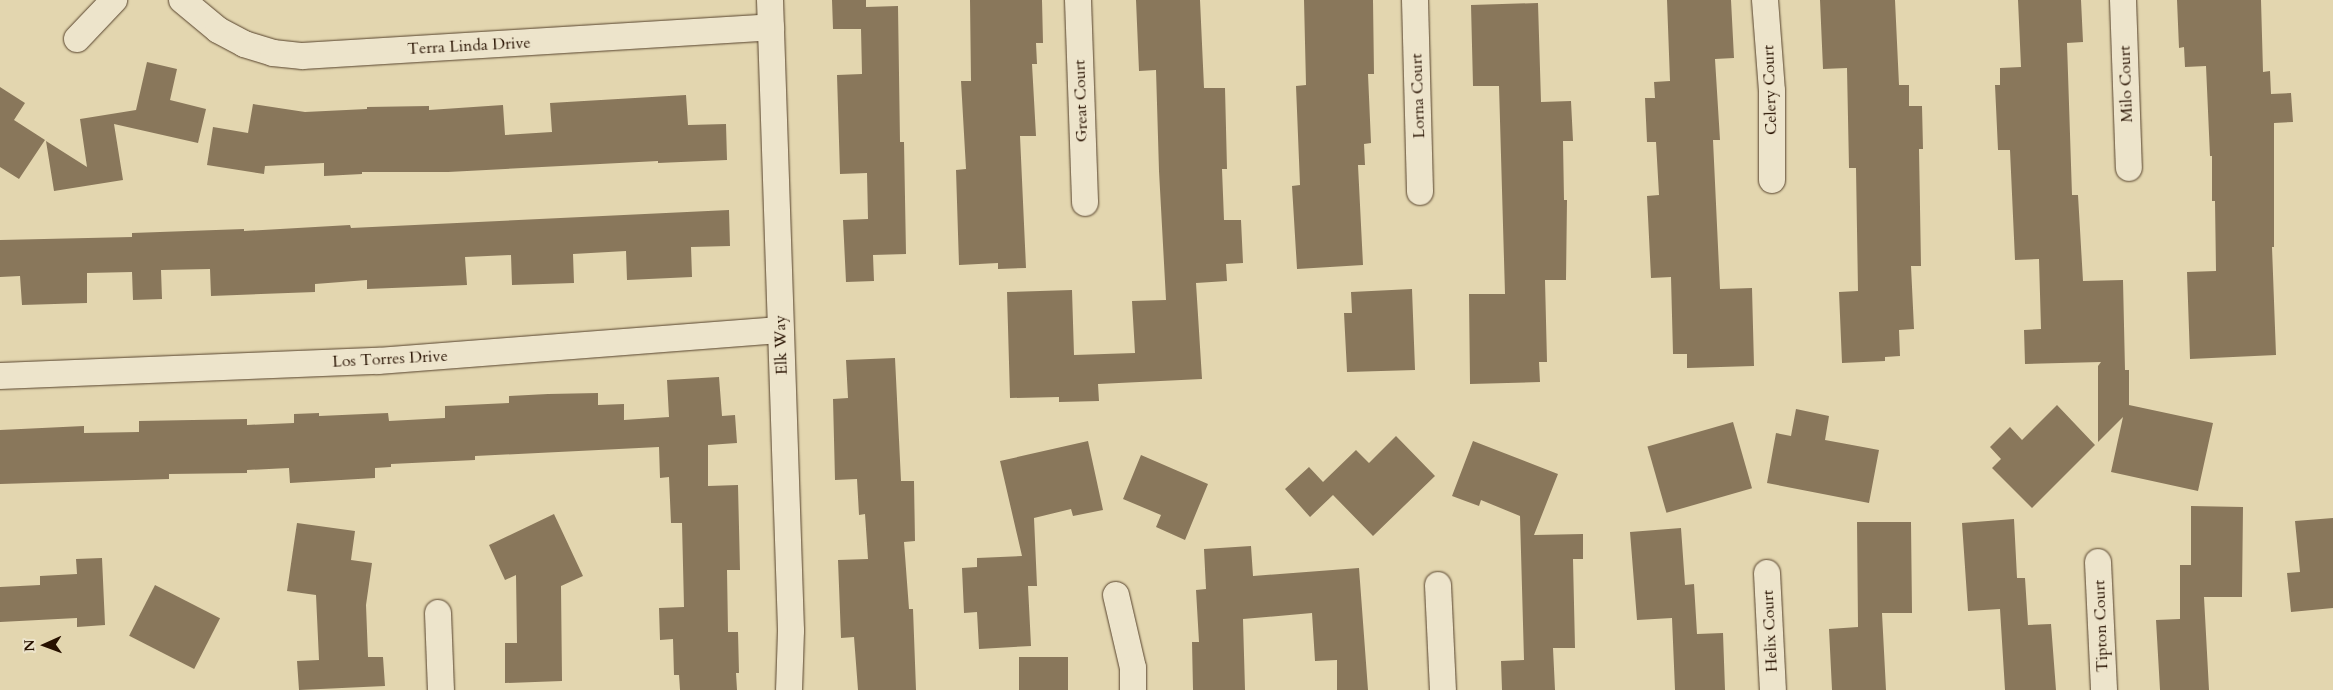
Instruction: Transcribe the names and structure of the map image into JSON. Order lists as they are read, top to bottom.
{
  "streets": {
    "street": [
      "Terra Linda Drive",
      "Milo Court",
      "Celery Court",
      "Lorna Court",
      "Great Court",
      "Elk Way",
      "Los Torres Drive",
      "Tipton Court",
      "Helix Court"
    ]
  },
  "crossings": [
    ["Terra Linda Drive", "Elk Way"],
    ["Elk Way", "Los Torres Drive"]
  ],
  "north": "left"
}
